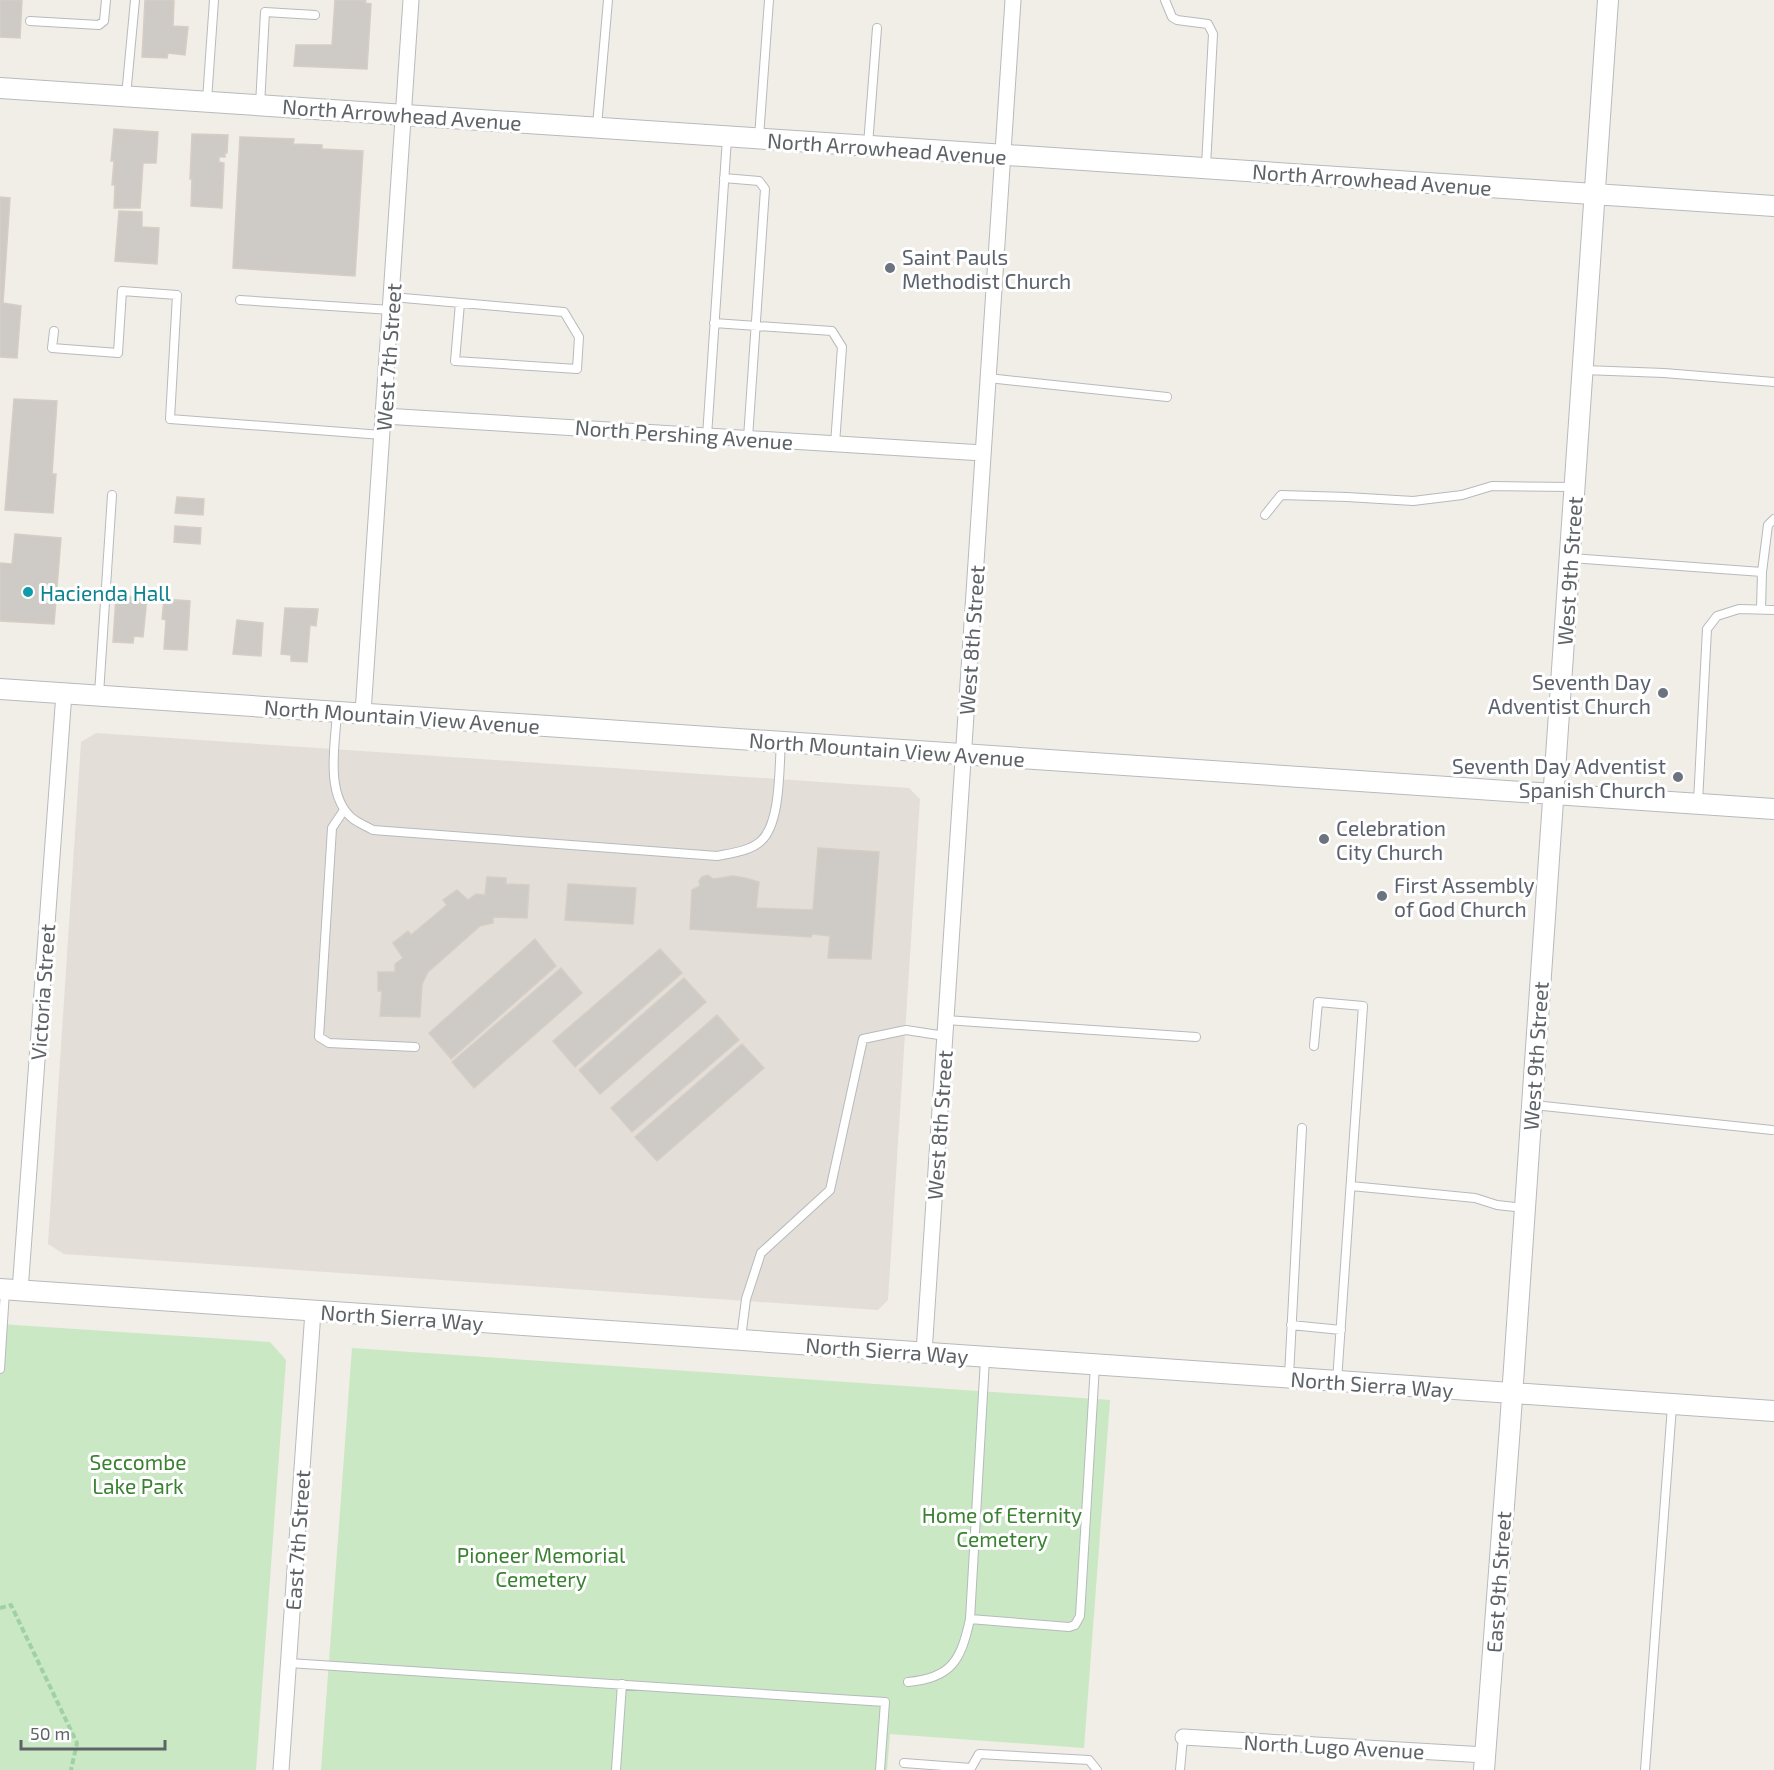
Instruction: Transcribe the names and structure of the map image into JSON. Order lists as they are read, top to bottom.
{
  "streets": {
    "street": [
      "North Arrowhead Avenue",
      "West 7th Street",
      "North Pershing Avenue",
      "West 9th Street",
      "West 8th Street",
      "North Mountain View Avenue",
      "Victoria Street",
      "North Sierra Way",
      "East 7th Street",
      "East 9th Street",
      "North Lugo Avenue"
    ]
  },
  "crossings": [
    ["North Arrowhead Avenue", "West 7th Street"],
    ["North Arrowhead Avenue", "West 9th Street"],
    ["North Arrowhead Avenue", "West 8th Street"],
    ["West 7th Street", "North Pershing Avenue"],
    ["West 7th Street", "North Mountain View Avenue"],
    ["North Pershing Avenue", "West 8th Street"],
    ["West 9th Street", "North Mountain View Avenue"],
    ["West 9th Street", "North Sierra Way"],
    ["West 9th Street", "East 9th Street"],
    ["West 8th Street", "North Mountain View Avenue"],
    ["West 8th Street", "North Sierra Way"],
    ["North Mountain View Avenue", "Victoria Street"],
    ["Victoria Street", "North Sierra Way"],
    ["North Sierra Way", "East 7th Street"],
    ["North Sierra Way", "East 9th Street"],
    ["East 9th Street", "North Lugo Avenue"]
  ],
  "parks": ["Seccombe Lake Park", "Home of Eternity Cemetery", "Pioneer Memorial Cemetery"],
  "places": [
    "Saint Pauls Methodist Church",
    "Hacienda Hall",
    "Seventh Day Adventist Church",
    "Seventh Day Adventist Spanish Church",
    "Celebration City Church",
    "First Assembly of God Church"
  ],
  "scale_bar": "50 m"
}
